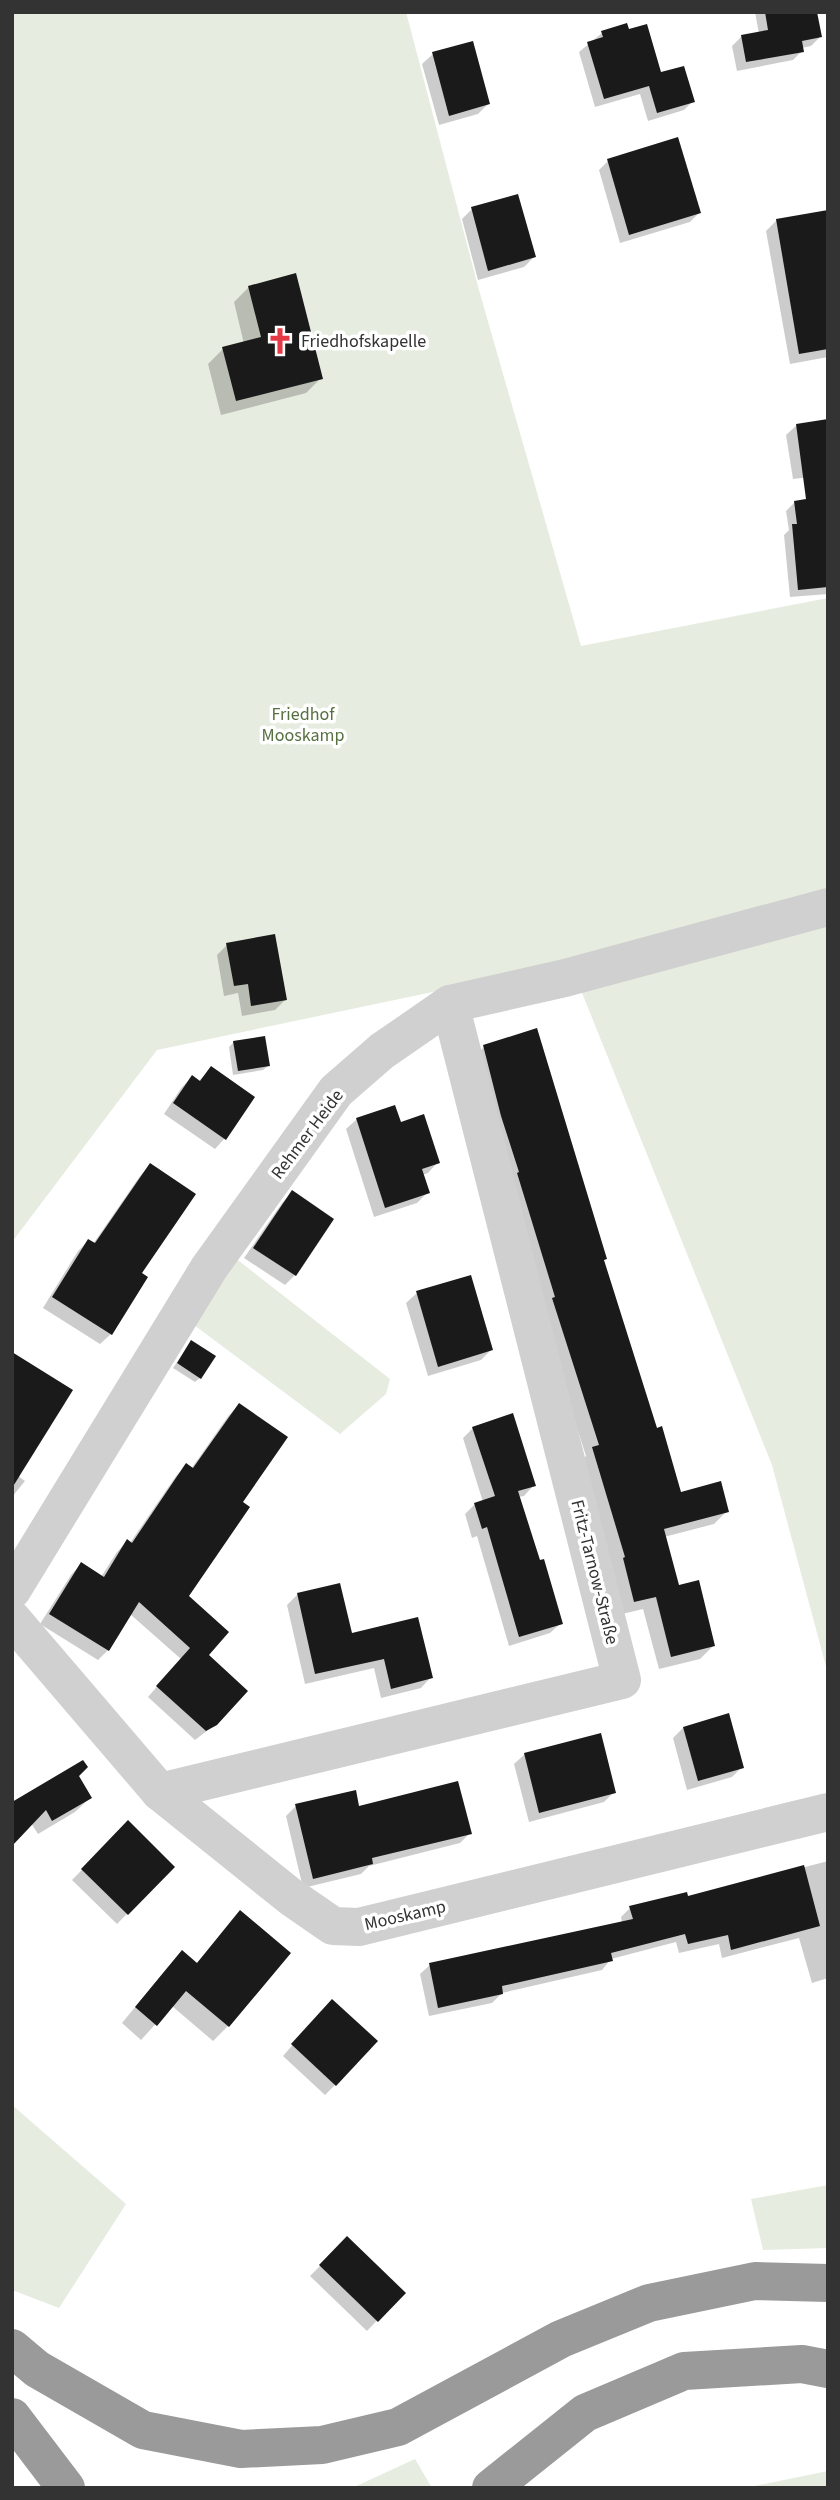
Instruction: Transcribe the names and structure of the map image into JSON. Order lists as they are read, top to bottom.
{
  "streets": {
    "street": ["Rehmer Heide", "Fritz-Tarnow-Straße", "Mooskamp"]
  },
  "crossings": [
    ["Rehmer Heide", "Fritz-Tarnow-Straße"],
    ["Fritz-Tarnow-Straße", "Mooskamp"]
  ],
  "parks": ["Friedhof Mooskamp"],
  "places": {
    "church": ["Friedhofskapelle"]
  }
}
